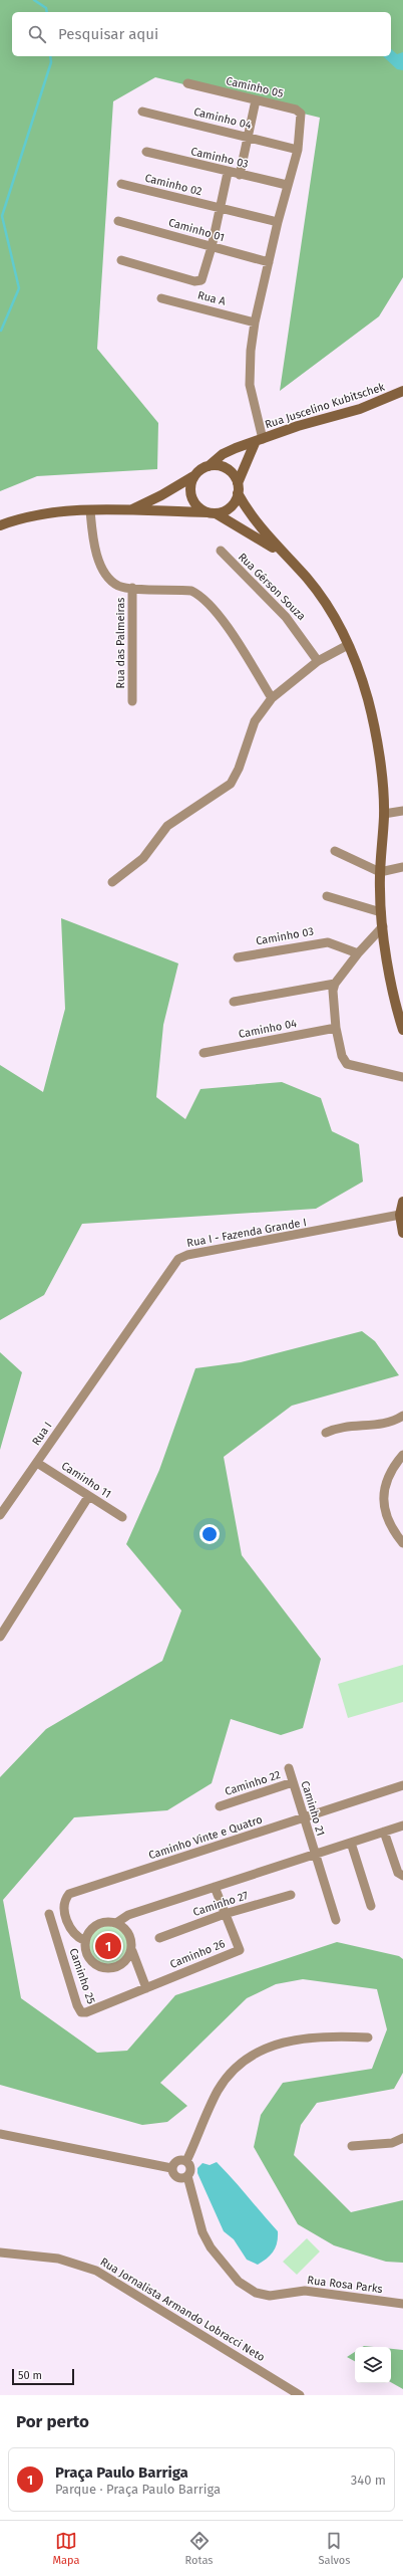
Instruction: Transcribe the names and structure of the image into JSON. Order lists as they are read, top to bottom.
{
  "streets": {
    "main road": ["Rua Juscelino Kubitschek"],
    "street": [
      "Caminho 05",
      "Caminho 04",
      "Caminho 03",
      "Caminho 02",
      "Caminho 01",
      "Rua A",
      "Rua Gérson Souza",
      "Rua das Palmeiras",
      "Rua I - Fazenda Grande I",
      "Rua I",
      "Caminho 11",
      "Caminho 22",
      "Caminho 21",
      "Caminho Vinte e Quatro",
      "Caminho 27",
      "Caminho 26",
      "Caminho 25",
      "Rua Rosa Parks",
      "Rua Jornalista Armando Lobracci Neto"
    ]
  },
  "crossings": [
    ["Caminho 05", "Caminho 04"],
    ["Rua I - Fazenda Grande I", "Rua I"],
    ["Rua I", "Caminho 11"],
    ["Caminho 22", "Caminho 21"],
    ["Caminho 21", "Caminho Vinte e Quatro"],
    ["Caminho 27", "Caminho 26"],
    ["Caminho 26", "Caminho 25"]
  ],
  "scale_bar": "50 m",
  "page": {
    "search": "Pesquisar aqui",
    "pins": "1",
    "scale": "50 m",
    "heading": "Por perto",
    "list": [
      {
        "mark": "1",
        "name": "Praça Paulo Barriga",
        "note": "Parque · Praça Paulo Barriga",
        "value": "340 m"
      }
    ],
    "nav": ["Mapa", "Rotas", "Salvos"]
  }
}
